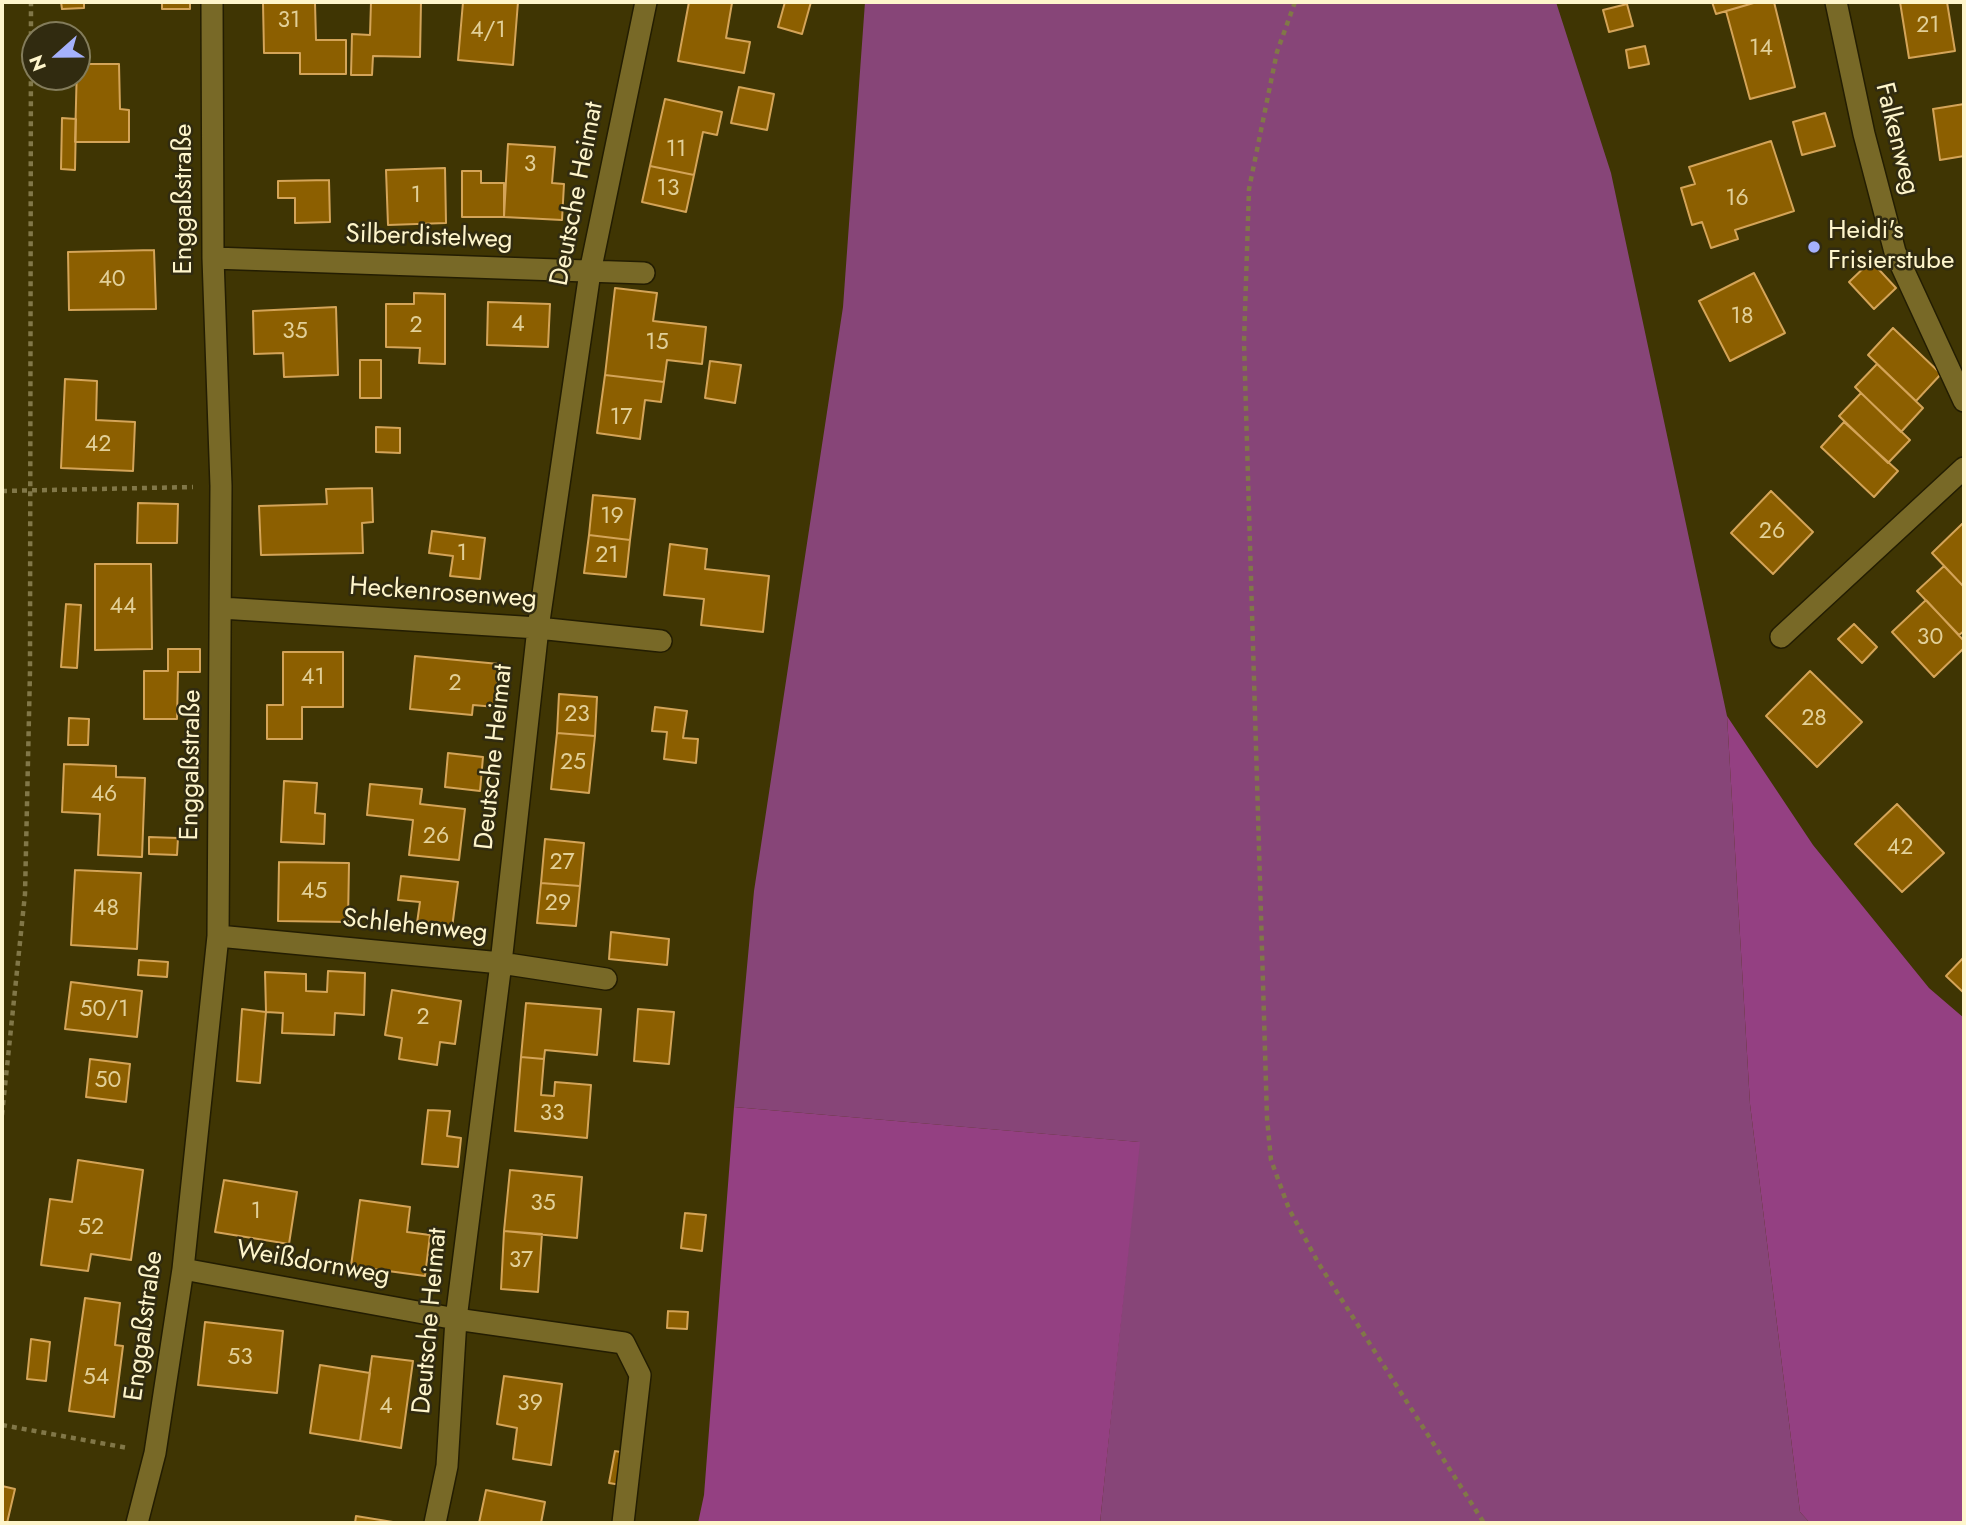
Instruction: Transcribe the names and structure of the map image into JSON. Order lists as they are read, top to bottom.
{
  "streets": {
    "street": [
      "Falkenweg",
      "Deutsche Heimat",
      "Enggaßstraße",
      "Silberdistelweg",
      "Heckenrosenweg",
      "Schlehenweg",
      "Weißdornweg"
    ]
  },
  "crossings": [
    ["Deutsche Heimat", "Silberdistelweg"],
    ["Deutsche Heimat", "Heckenrosenweg"],
    ["Deutsche Heimat", "Schlehenweg"],
    ["Deutsche Heimat", "Weißdornweg"],
    ["Enggaßstraße", "Silberdistelweg"],
    ["Enggaßstraße", "Heckenrosenweg"],
    ["Enggaßstraße", "Schlehenweg"],
    ["Enggaßstraße", "Weißdornweg"]
  ],
  "places": ["Heidi's Frisierstube"],
  "house_numbers": [
    "31",
    "21",
    "4/1",
    "14",
    "11",
    "3",
    "13",
    "1",
    "16",
    "40",
    "18",
    "4",
    "2",
    "35",
    "15",
    "17",
    "42",
    "19",
    "26",
    "1",
    "21",
    "44",
    "30",
    "41",
    "2",
    "23",
    "28",
    "25",
    "46",
    "26",
    "42",
    "27",
    "45",
    "29",
    "48",
    "50/1",
    "2",
    "50",
    "33",
    "35",
    "1",
    "52",
    "37",
    "53",
    "54",
    "39",
    "4"
  ],
  "north": "left"
}
